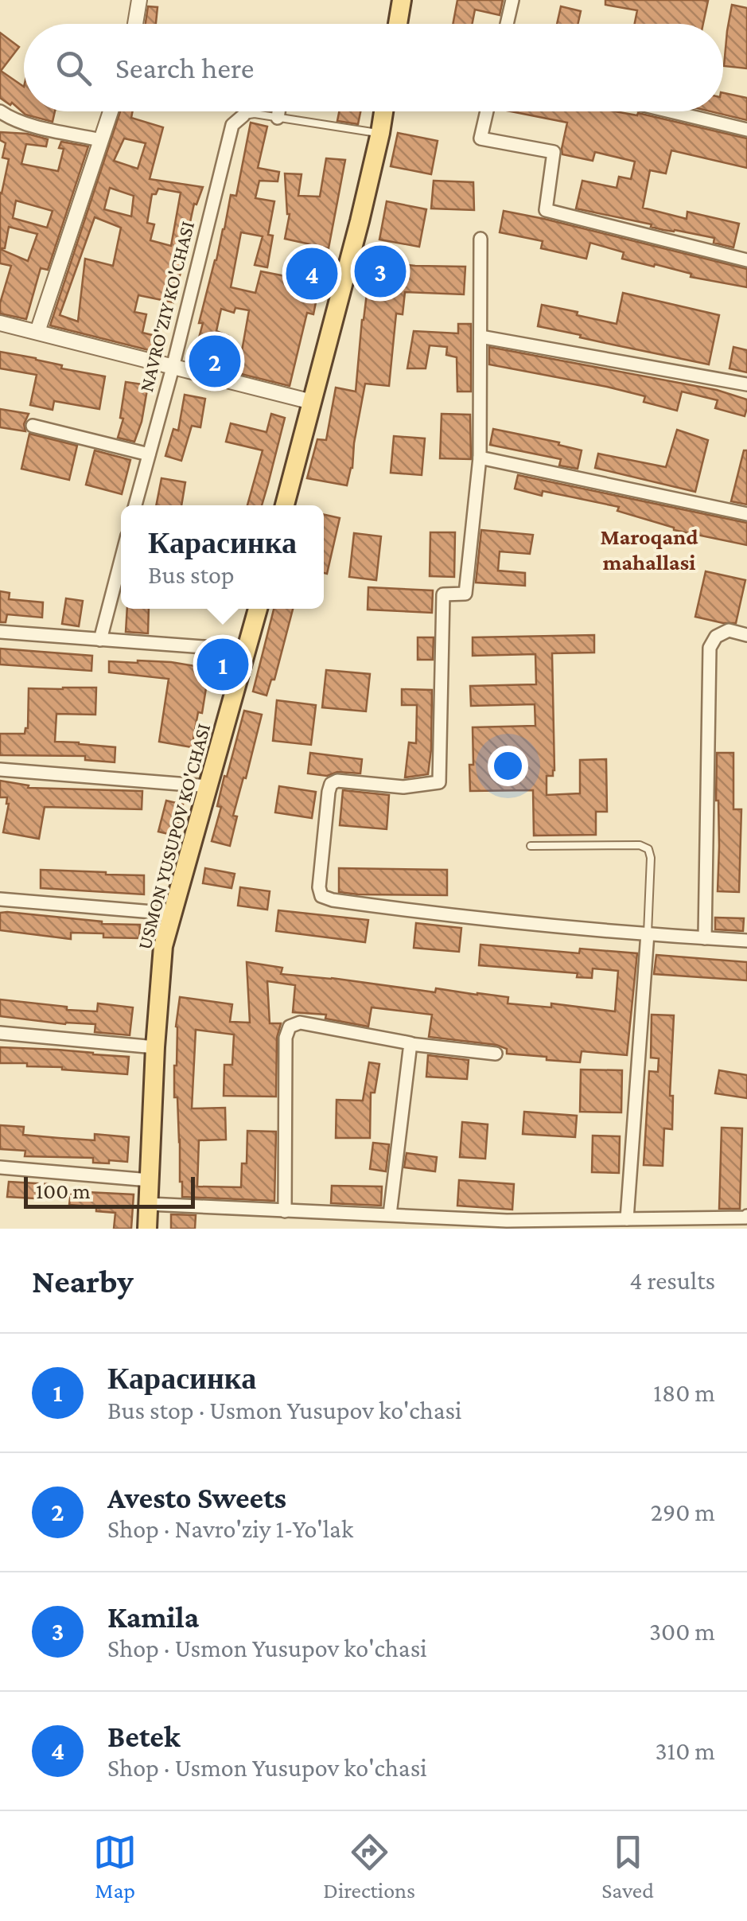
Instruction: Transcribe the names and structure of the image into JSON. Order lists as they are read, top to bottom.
{
  "streets": {
    "main road": ["USMON YUSUPOV KO'CHASI"],
    "street": ["NAVRO'ZIY KO'CHASI"]
  },
  "districts": ["Maroqand mahallasi"],
  "scale_bar": "100 m",
  "page": {
    "search": "Search here",
    "pins": [
      "3",
      "4",
      "2",
      "1"
    ],
    "popup": ["Карасинка", "Bus stop"],
    "scale": "100 m",
    "heading": ["Nearby", "4 results"],
    "list": [
      {
        "mark": "1",
        "name": "Карасинка",
        "note": "Bus stop · Usmon Yusupov ko'chasi",
        "value": "180 m"
      },
      {
        "mark": "2",
        "name": "Avesto Sweets",
        "note": "Shop · Navro'ziy 1-Yo'lak",
        "value": "290 m"
      },
      {
        "mark": "3",
        "name": "Kamila",
        "note": "Shop · Usmon Yusupov ko'chasi",
        "value": "300 m"
      },
      {
        "mark": "4",
        "name": "Betek",
        "note": "Shop · Usmon Yusupov ko'chasi",
        "value": "310 m"
      }
    ],
    "nav": ["Map", "Directions", "Saved"]
  }
}
